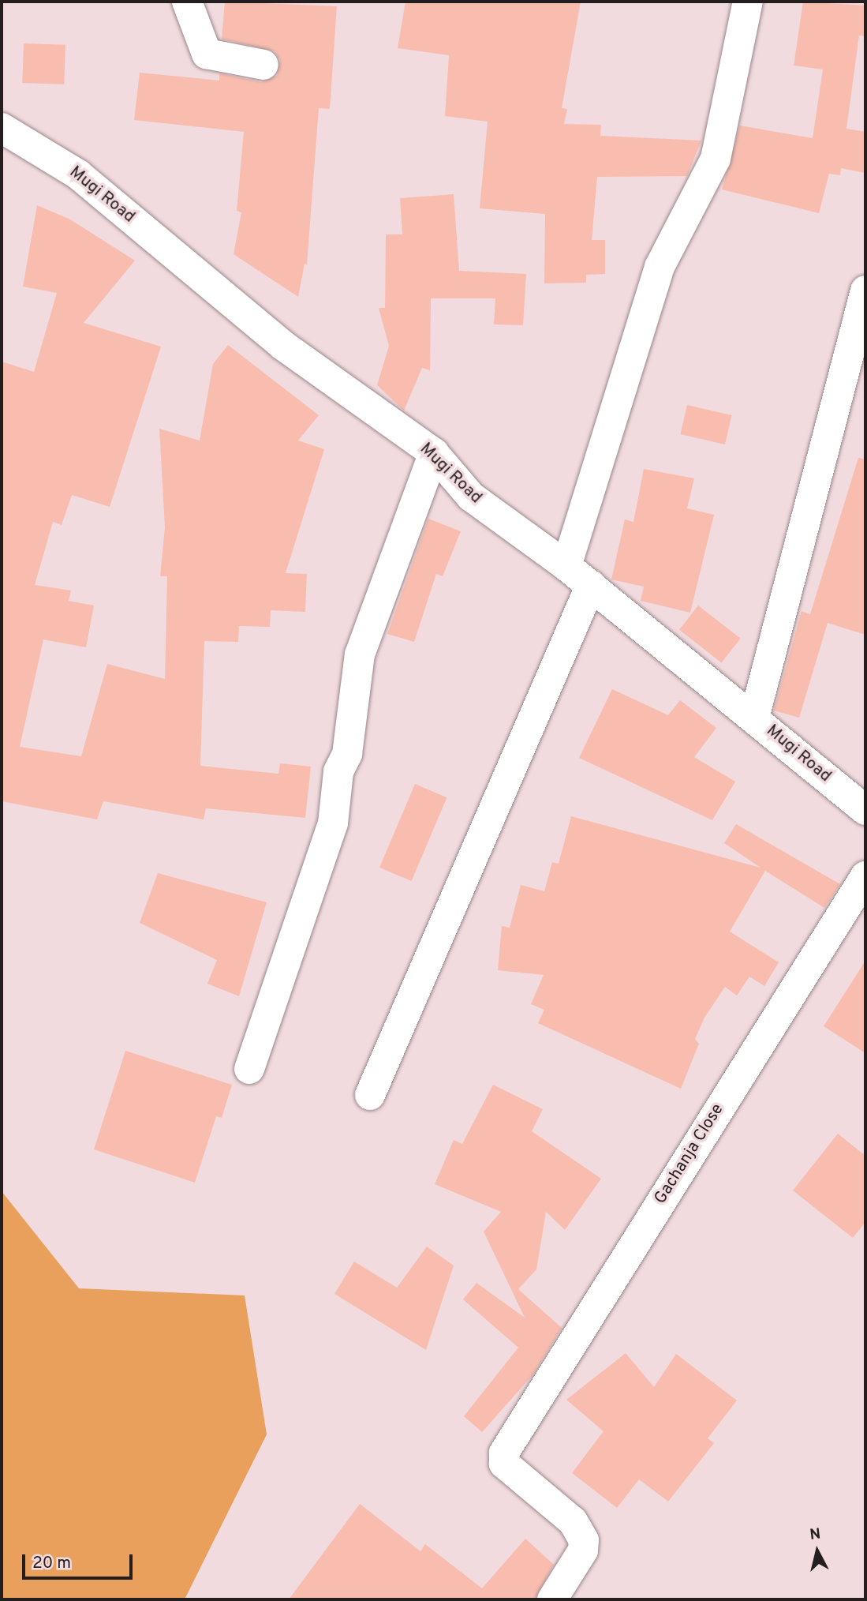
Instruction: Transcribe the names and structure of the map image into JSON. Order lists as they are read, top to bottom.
{
  "streets": {
    "street": ["Mugi Road", "Gachanja Close"]
  },
  "scale_bar": "20 m",
  "north": "top"
}
